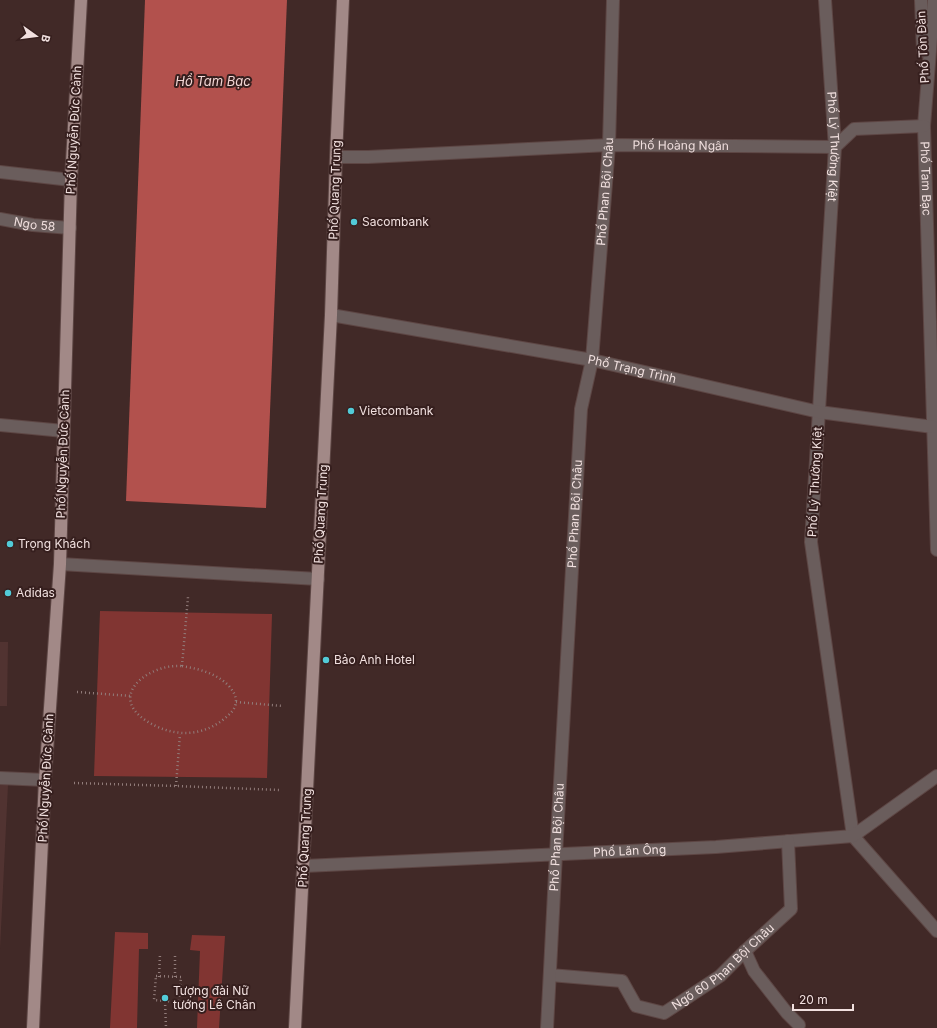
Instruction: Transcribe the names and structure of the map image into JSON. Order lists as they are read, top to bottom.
{
  "streets": {
    "main road": ["Phố Nguyễn Đức Cảnh", "Phố Quang Trung"],
    "street": [
      "Phố Tôn Đản",
      "Phố Hoàng Ngân",
      "Phố Lý Thường Kiệt",
      "Phố Tam Bạc",
      "Phố Phan Bội Châu",
      "Ngo 58",
      "Phố Trạng Trình",
      "Phố Lãn Ông",
      "Ngõ 60 Phan Bội Châu"
    ]
  },
  "crossings": [
    ["Phố Tôn Đản", "Phố Tam Bạc"],
    ["Phố Nguyễn Đức Cảnh", "Ngo 58"],
    ["Phố Hoàng Ngân", "Phố Lý Thường Kiệt"],
    ["Phố Hoàng Ngân", "Phố Quang Trung"],
    ["Phố Hoàng Ngân", "Phố Phan Bội Châu"],
    ["Phố Lý Thường Kiệt", "Phố Trạng Trình"],
    ["Phố Lý Thường Kiệt", "Phố Lãn Ông"],
    ["Phố Tam Bạc", "Phố Trạng Trình"],
    ["Phố Quang Trung", "Phố Trạng Trình"],
    ["Phố Quang Trung", "Phố Lãn Ông"],
    ["Phố Phan Bội Châu", "Phố Trạng Trình"],
    ["Phố Phan Bội Châu", "Phố Lãn Ông"],
    ["Phố Phan Bội Châu", "Ngõ 60 Phan Bội Châu"],
    ["Phố Lãn Ông", "Ngõ 60 Phan Bội Châu"]
  ],
  "water": ["Hồ Tam Bạc"],
  "places": [
    "Sacombank",
    "Vietcombank",
    "Trọng Khách",
    "Adidas",
    "Bảo Anh Hotel",
    "Tượng đài Nữ tướng Lê Chân"
  ],
  "scale_bar": "20 m",
  "north": "right"
}
